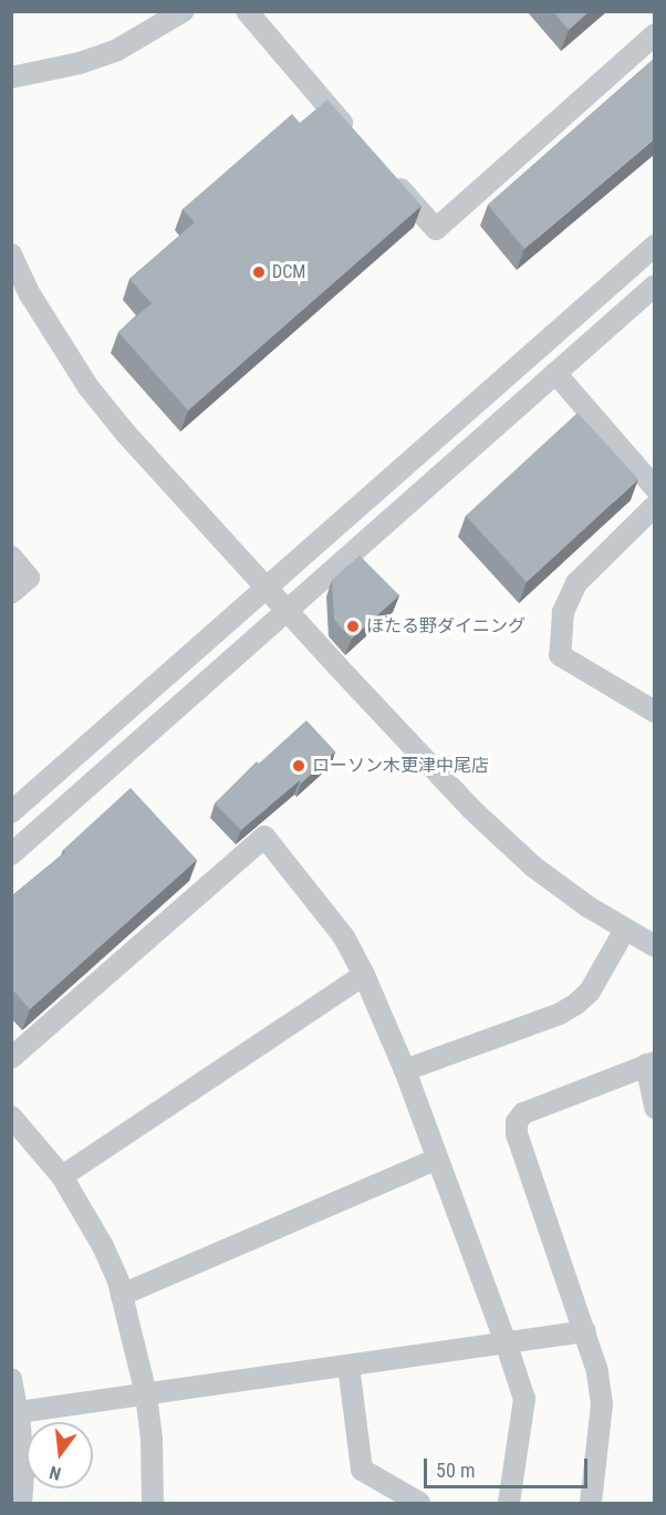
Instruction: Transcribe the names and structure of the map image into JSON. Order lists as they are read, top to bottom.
{
  "places": ["DCM", "ほたる野ダイニング", "ローソン木更津中尾店"],
  "scale_bar": "50 m",
  "north": "bottom"
}
